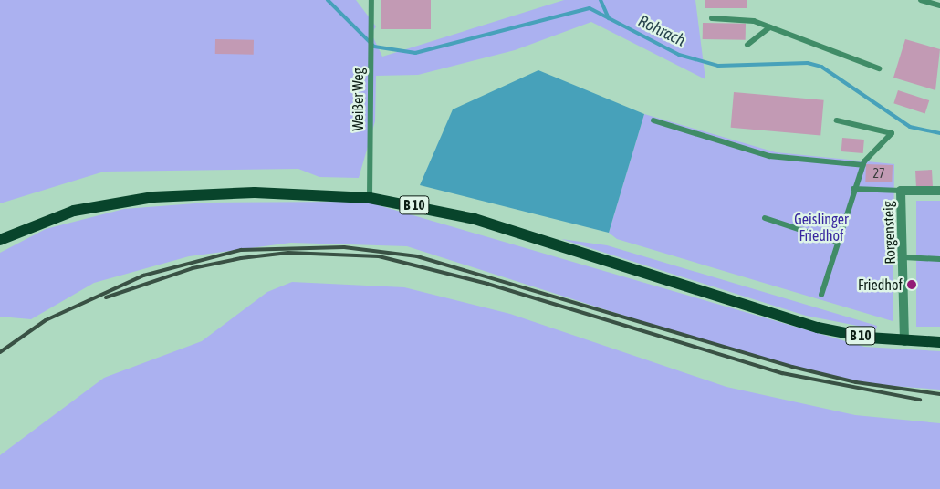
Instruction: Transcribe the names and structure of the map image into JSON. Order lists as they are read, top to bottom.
{
  "streets": {
    "main road": ["B 10"],
    "street": ["Rorgensteig"],
    "lane": ["Weißer Weg"]
  },
  "crossings": [
    ["Weißer Weg", "B 10"],
    ["B 10", "Rorgensteig"]
  ],
  "water": ["Rohrach"],
  "parks": ["Geislinger Friedhof"],
  "places": ["Friedhof"],
  "house_numbers": ["27"]
}
